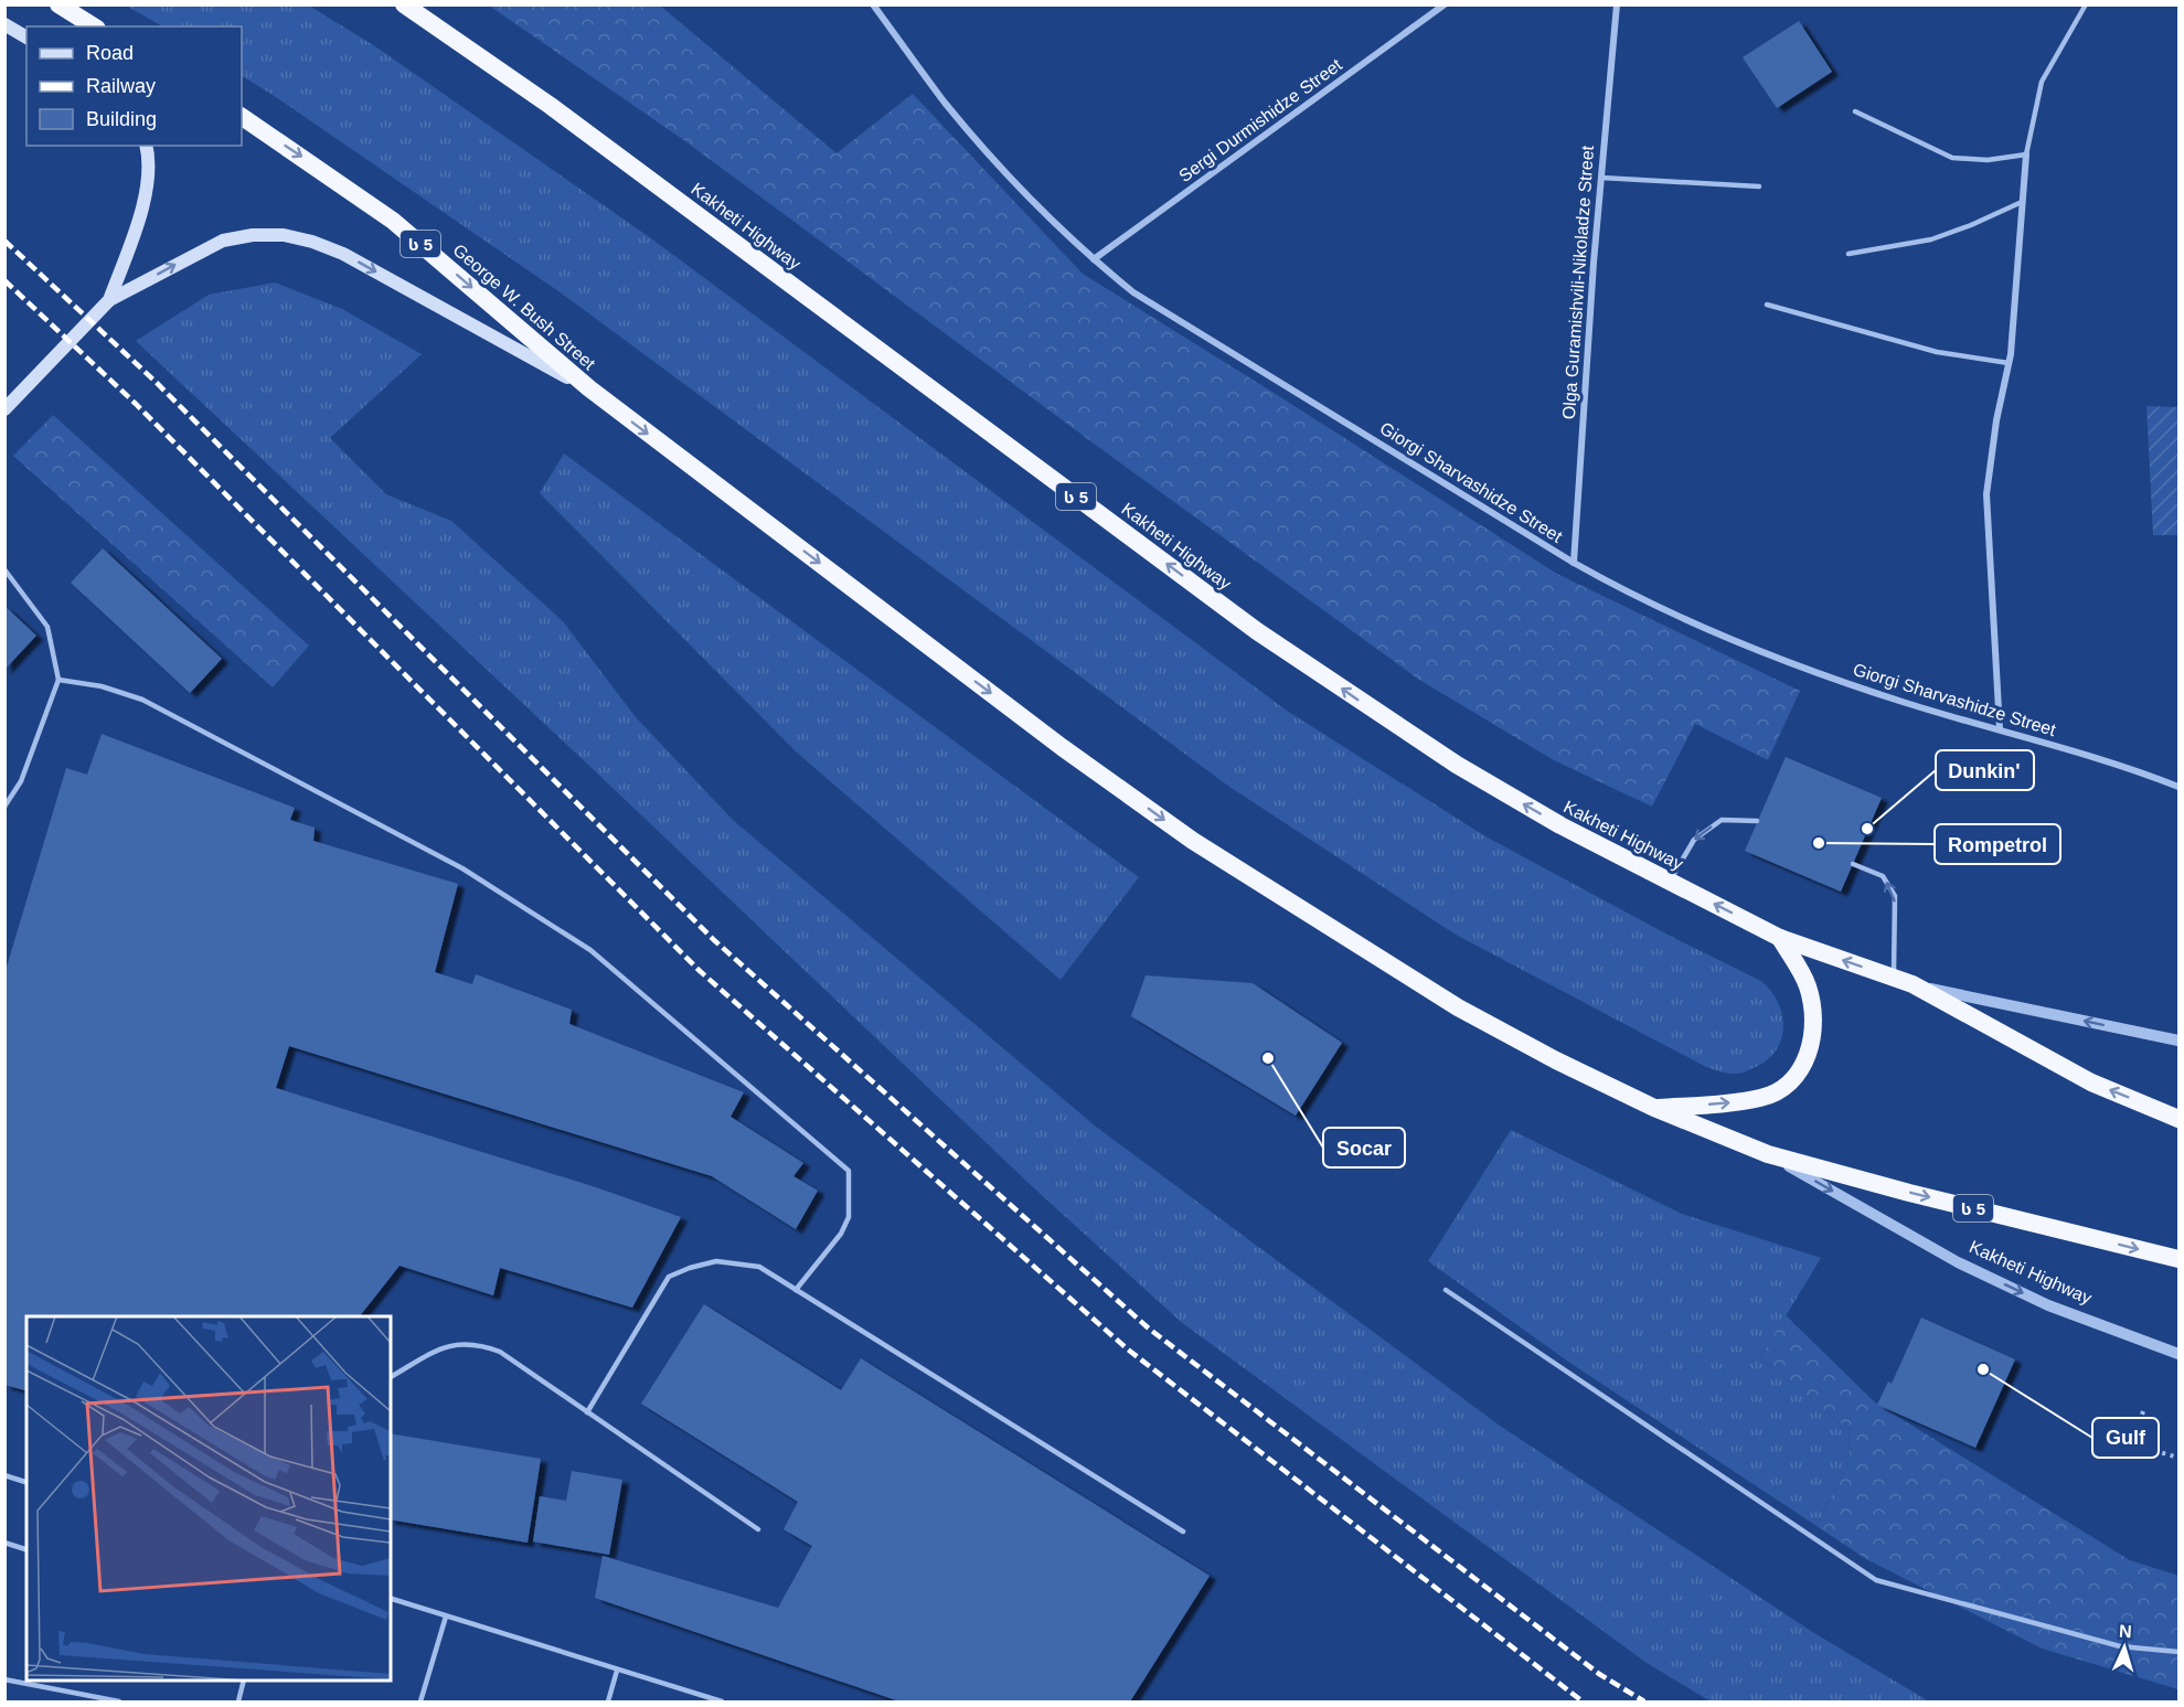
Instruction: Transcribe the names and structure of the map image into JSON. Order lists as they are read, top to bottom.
{
  "streets": {
    "highway": ["Kakheti Highway", "ს 5", "George W. Bush Street"],
    "street": ["Sergi Durmishidze Street", "Olga Guramishvili-Nikoladze Street", "Giorgi Sharvashidze Street"]
  },
  "crossings": [
    ["Sergi Durmishidze Street", "Giorgi Sharvashidze Street"],
    ["Kakheti Highway", "George W. Bush Street"],
    ["Olga Guramishvili-Nikoladze Street", "Giorgi Sharvashidze Street"]
  ],
  "one_way": ["George W. Bush Street"],
  "places": [
    "Dunkin'",
    "Rompetrol",
    "Socar",
    "Gulf"
  ],
  "legend": ["Road", "Railway", "Building"],
  "north": "top"
}
